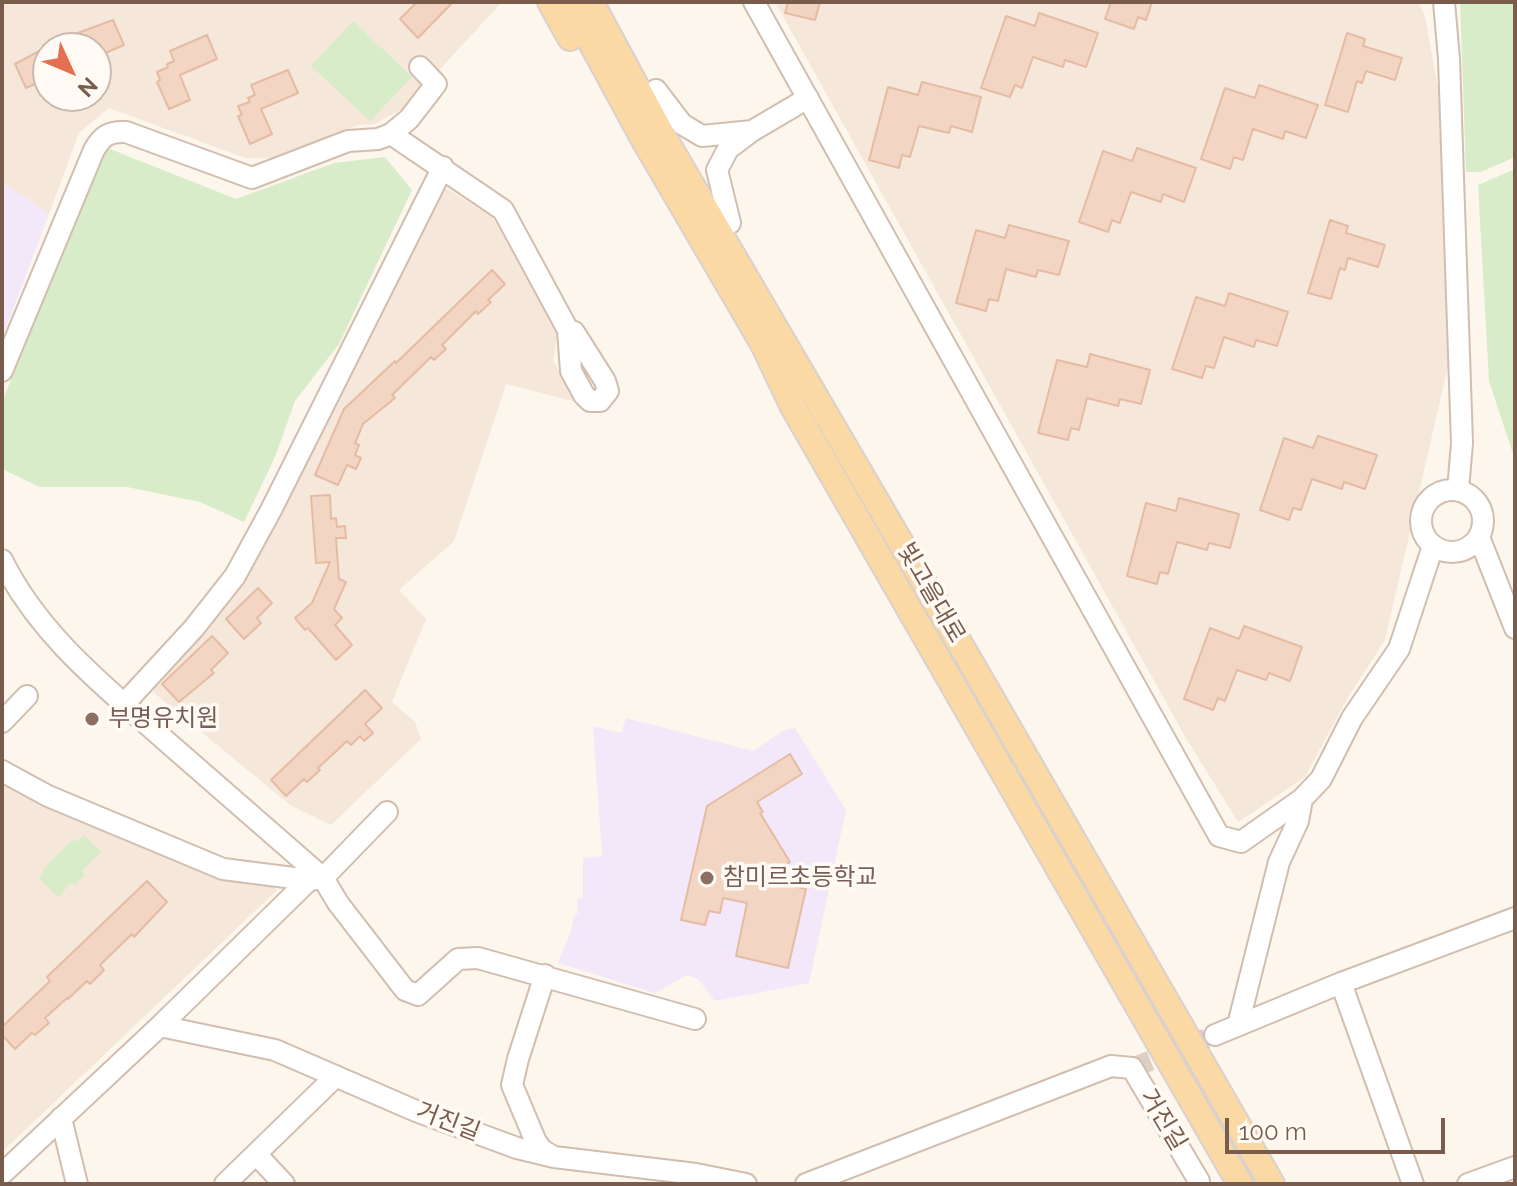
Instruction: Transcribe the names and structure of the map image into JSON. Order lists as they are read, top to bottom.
{
  "streets": {
    "main road": ["빛고을대로"],
    "street": ["거진길"]
  },
  "places": ["부명유치원", "참미르초등학교"],
  "scale_bar": "100 m",
  "north": "bottom right"
}
